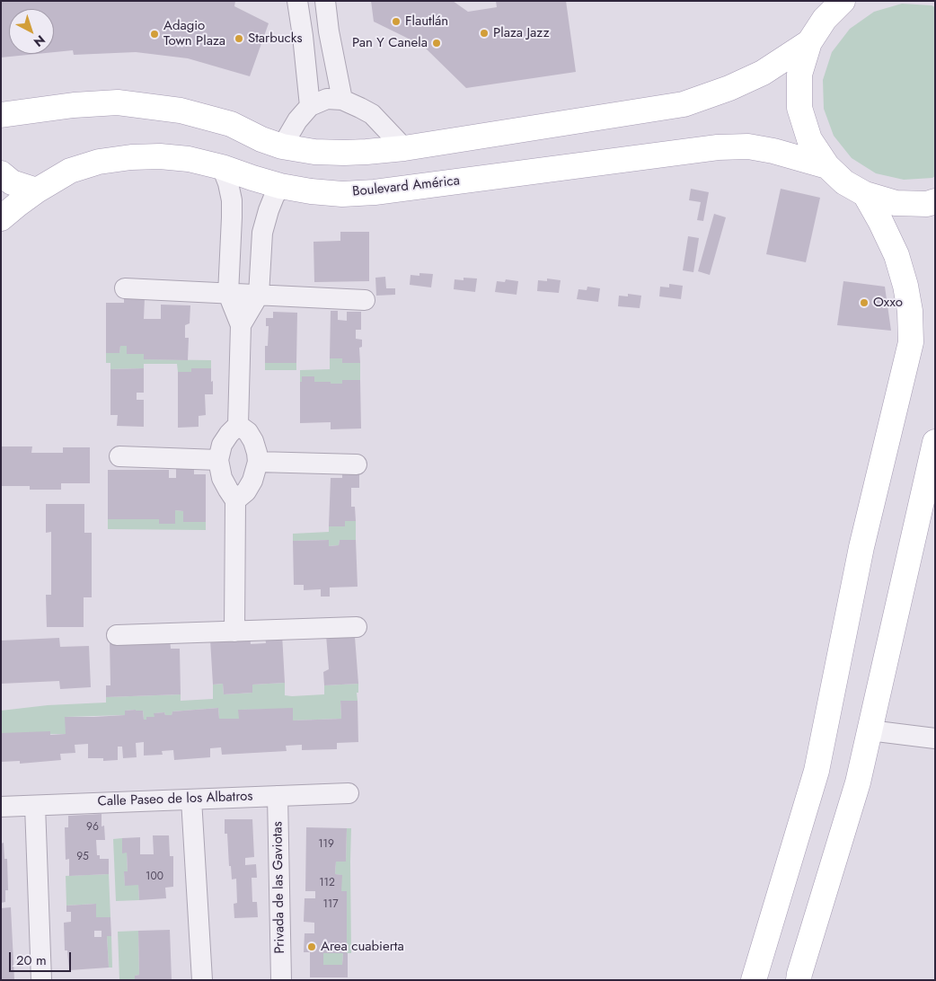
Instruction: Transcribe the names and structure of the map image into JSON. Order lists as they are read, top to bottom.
{
  "streets": {
    "main road": ["Boulevard América"],
    "street": ["Calle Paseo de los Albatros", "Privada de las Gaviotas"]
  },
  "crossings": [
    ["Calle Paseo de los Albatros", "Privada de las Gaviotas"]
  ],
  "places": [
    "Flautlán",
    "Plaza Jazz",
    "Adagio Town Plaza",
    "Starbucks",
    "Pan Y Canela",
    "Oxxo",
    "Area cuabierta"
  ],
  "house_numbers": [
    "96",
    "119",
    "95",
    "100",
    "112",
    "117"
  ],
  "scale_bar": "20 m",
  "north": "bottom right"
}
